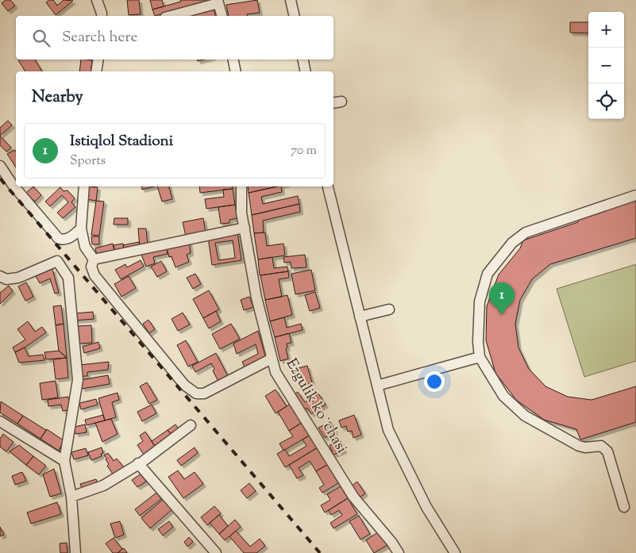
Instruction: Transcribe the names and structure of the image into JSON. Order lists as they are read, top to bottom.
{
  "streets": {
    "street": ["Ezgulik koʻchasi"]
  },
  "page": {
    "map_buttons": ["+", "−"],
    "search": "Search here",
    "heading": "Nearby",
    "list": [
      {
        "mark": "1",
        "name": "Istiqlol Stadioni",
        "note": "Sports",
        "value": "70 m"
      }
    ],
    "pins": "1"
  }
}
